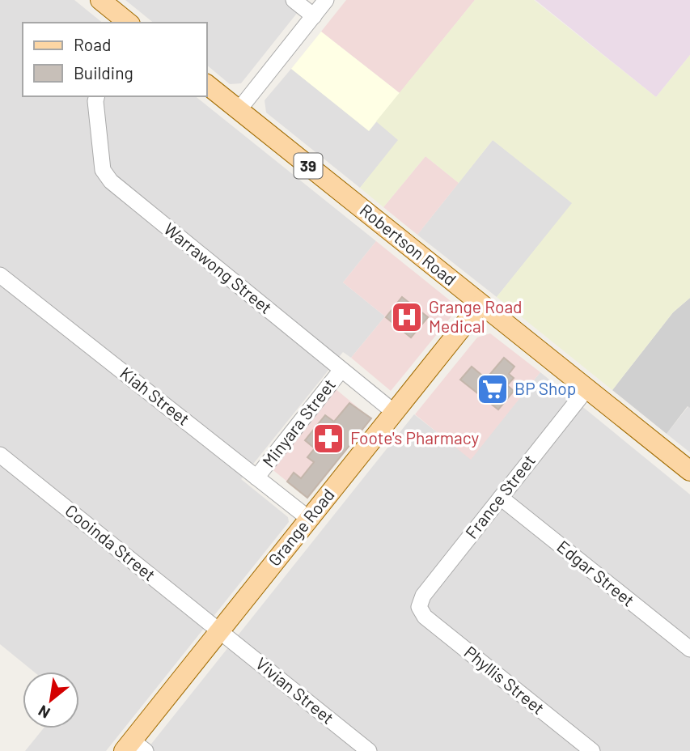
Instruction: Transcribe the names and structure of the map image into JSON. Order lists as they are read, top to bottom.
{
  "streets": {
    "main road": ["39", "Robertson Road", "Grange Road"],
    "street": [
      "Warrawong Street",
      "Kiah Street",
      "Minyara Street",
      "France Street",
      "Cooinda Street",
      "Edgar Street",
      "Phyllis Street",
      "Vivian Street"
    ]
  },
  "crossings": [
    ["Robertson Road", "France Street"],
    ["Robertson Road", "Grange Road"],
    ["Warrawong Street", "Minyara Street"],
    ["Warrawong Street", "Grange Road"],
    ["Kiah Street", "Minyara Street"],
    ["Kiah Street", "Grange Road"],
    ["France Street", "Edgar Street"],
    ["France Street", "Phyllis Street"],
    ["Grange Road", "Cooinda Street"],
    ["Grange Road", "Vivian Street"],
    ["Cooinda Street", "Vivian Street"]
  ],
  "places": {
    "hospital": ["Grange Road Medical"],
    "supermarket": ["BP Shop"],
    "pharmacy": ["Foote's Pharmacy"]
  },
  "legend": ["Road", "Building"],
  "north": "bottom left"
}
